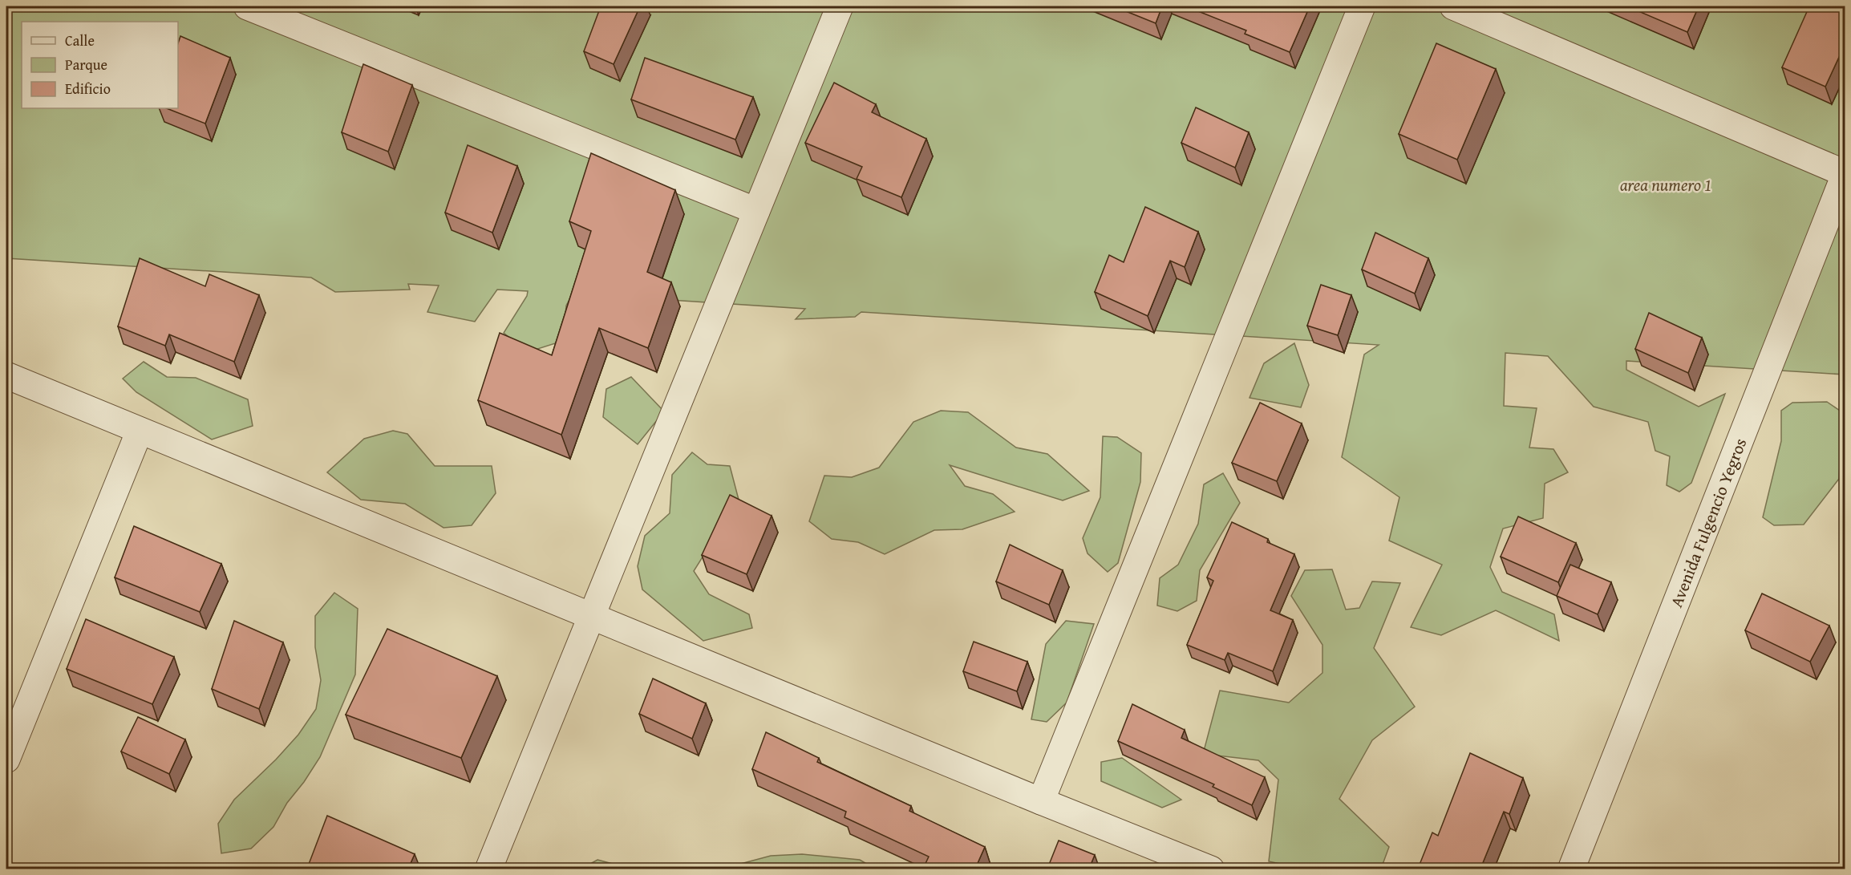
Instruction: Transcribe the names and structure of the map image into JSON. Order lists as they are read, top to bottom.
{
  "streets": {
    "street": ["Avenida Fulgencio Yegros"]
  },
  "parks": ["area numero 1"],
  "legend": ["Calle", "Parque", "Edificio"]
}
